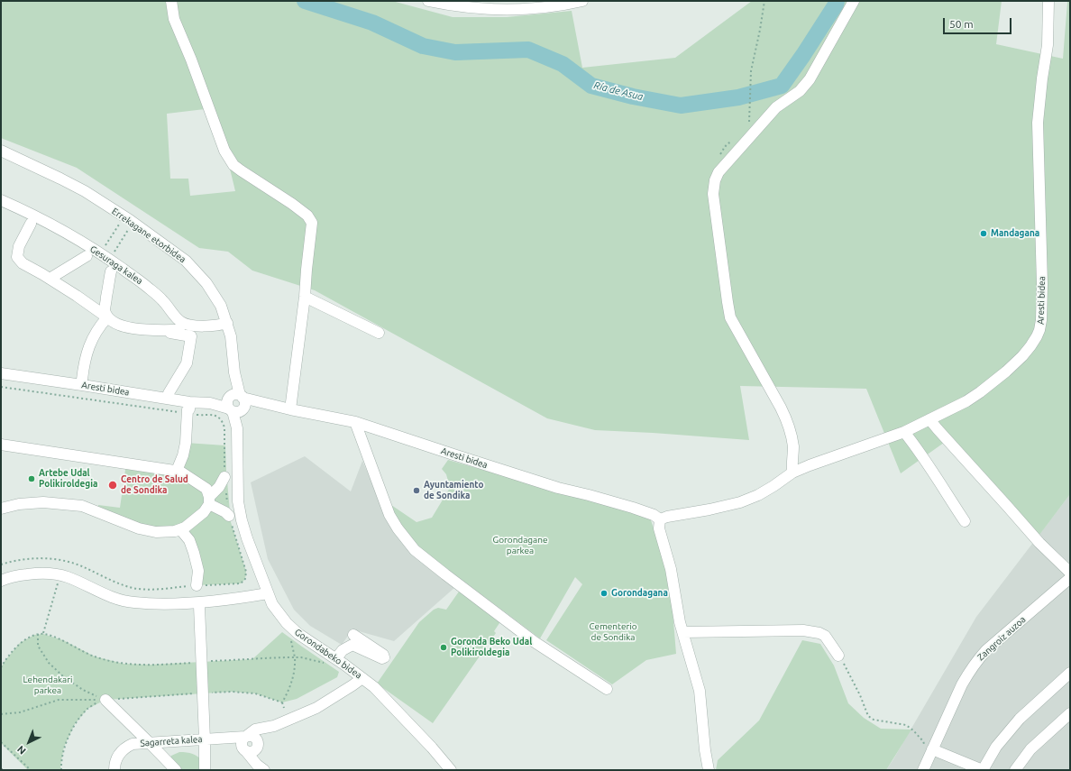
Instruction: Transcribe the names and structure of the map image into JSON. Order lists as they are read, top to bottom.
{
  "streets": {
    "street": [
      "Errekagane etorbidea",
      "Gesuraga kalea",
      "Aresti bidea",
      "Zangroiz auzoa",
      "Gorondabeko bidea",
      "Sagarreta kalea"
    ]
  },
  "crossings": [
    ["Errekagane etorbidea", "Gesuraga kalea"],
    ["Errekagane etorbidea", "Aresti bidea"],
    ["Errekagane etorbidea", "Gorondabeko bidea"],
    ["Aresti bidea", "Gorondabeko bidea"]
  ],
  "water": ["Ría de Asua"],
  "parks": ["Gorondagane parkea", "Cementerio de Sondika", "Lehendakari parkea"],
  "places": [
    "Mandagana",
    "Artebe Udal Polikiroldegia",
    "Centro de Salud de Sondika",
    "Ayuntamiento de Sondika",
    "Gorondagana",
    "Goronda Beko Udal Polikiroldegia"
  ],
  "scale_bar": "50 m",
  "north": "bottom left"
}
